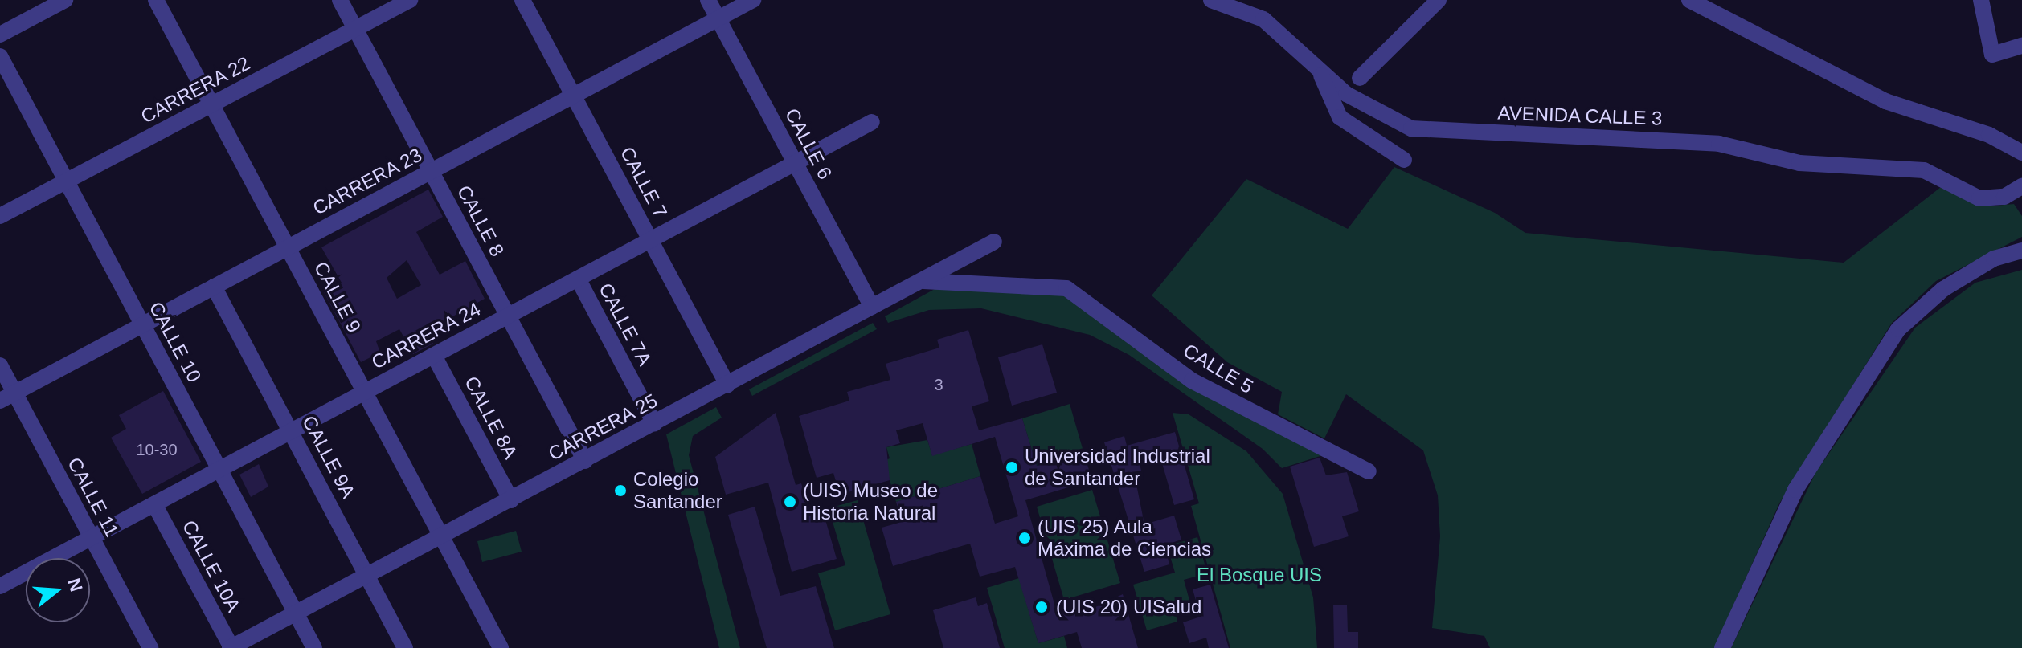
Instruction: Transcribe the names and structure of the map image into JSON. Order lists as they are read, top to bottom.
{
  "streets": {
    "street": [
      "CARRERA 22",
      "AVENIDA CALLE 3",
      "CALLE 6",
      "CARRERA 23",
      "CALLE 7",
      "CALLE 8",
      "CALLE 9",
      "CALLE 7A",
      "CARRERA 24",
      "CALLE 10",
      "CALLE 5",
      "CALLE 8A",
      "CARRERA 25",
      "CALLE 9A",
      "CALLE 11",
      "CALLE 10A"
    ]
  },
  "crossings": [
    ["CARRERA 22", "CALLE 8"],
    ["CARRERA 22", "CALLE 9"],
    ["CARRERA 22", "CALLE 10"],
    ["CALLE 6", "CARRERA 23"],
    ["CALLE 6", "CARRERA 24"],
    ["CALLE 6", "CARRERA 25"],
    ["CARRERA 23", "CALLE 7"],
    ["CARRERA 23", "CALLE 8"],
    ["CARRERA 23", "CALLE 9"],
    ["CARRERA 23", "CALLE 10"],
    ["CARRERA 23", "CALLE 9A"],
    ["CARRERA 23", "CALLE 11"],
    ["CALLE 7", "CARRERA 24"],
    ["CALLE 7", "CARRERA 25"],
    ["CALLE 8", "CARRERA 24"],
    ["CALLE 8", "CARRERA 25"],
    ["CALLE 9", "CARRERA 24"],
    ["CALLE 9", "CARRERA 25"],
    ["CALLE 7A", "CARRERA 24"],
    ["CALLE 7A", "CARRERA 25"],
    ["CARRERA 24", "CALLE 10"],
    ["CARRERA 24", "CALLE 8A"],
    ["CARRERA 24", "CALLE 9A"],
    ["CARRERA 24", "CALLE 11"],
    ["CARRERA 24", "CALLE 10A"],
    ["CALLE 10", "CARRERA 25"],
    ["CALLE 5", "CARRERA 25"],
    ["CALLE 8A", "CARRERA 25"],
    ["CARRERA 25", "CALLE 9A"],
    ["CARRERA 25", "CALLE 10A"]
  ],
  "parks": ["El Bosque UIS"],
  "places": [
    "Universidad Industrial de Santander",
    "Colegio Santander",
    "(UIS) Museo de Historia Natural",
    "(UIS 25) Aula Máxima de Ciencias",
    "(UIS 20) UISalud"
  ],
  "house_numbers": ["3", "10-30"],
  "north": "right"
}
